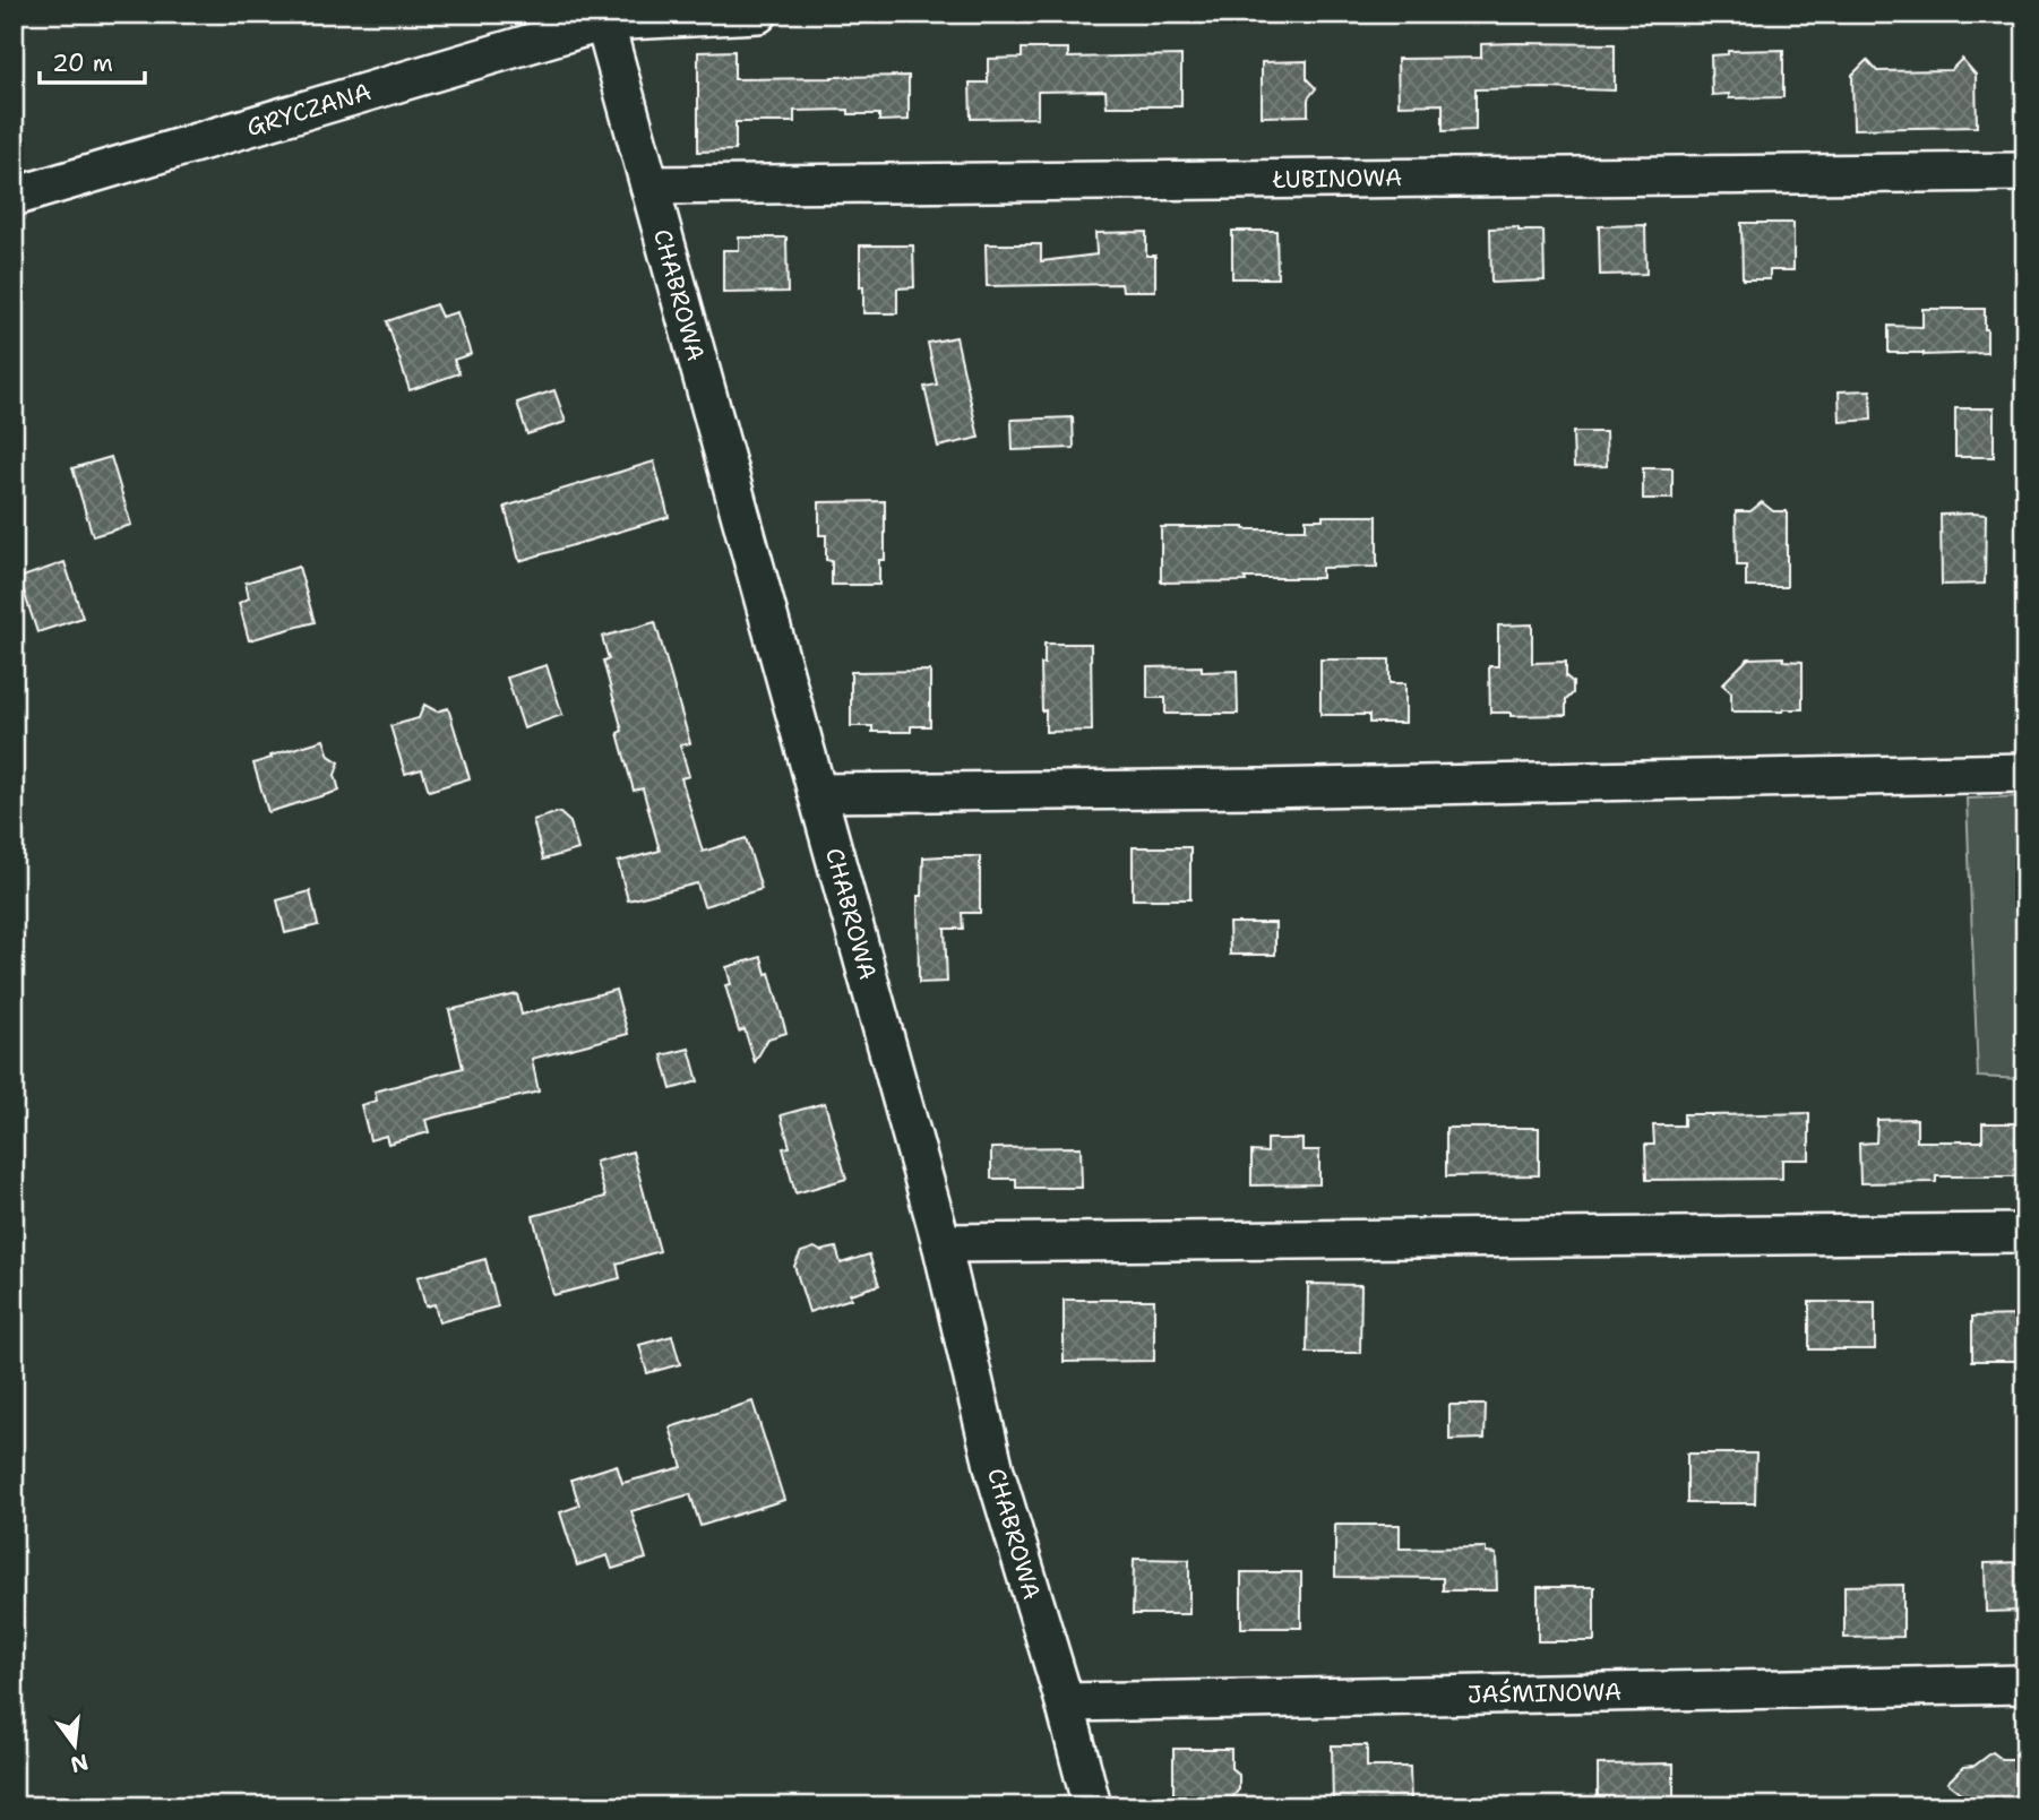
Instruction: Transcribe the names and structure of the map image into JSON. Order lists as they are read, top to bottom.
{
  "streets": {
    "street": [
      "GRYCZANA",
      "ŁUBINOWA",
      "CHABROWA",
      "JAŚMINOWA"
    ]
  },
  "crossings": [
    ["GRYCZANA", "CHABROWA"],
    ["ŁUBINOWA", "CHABROWA"],
    ["CHABROWA", "JAŚMINOWA"]
  ],
  "scale_bar": "20 m",
  "north": "bottom"
}
